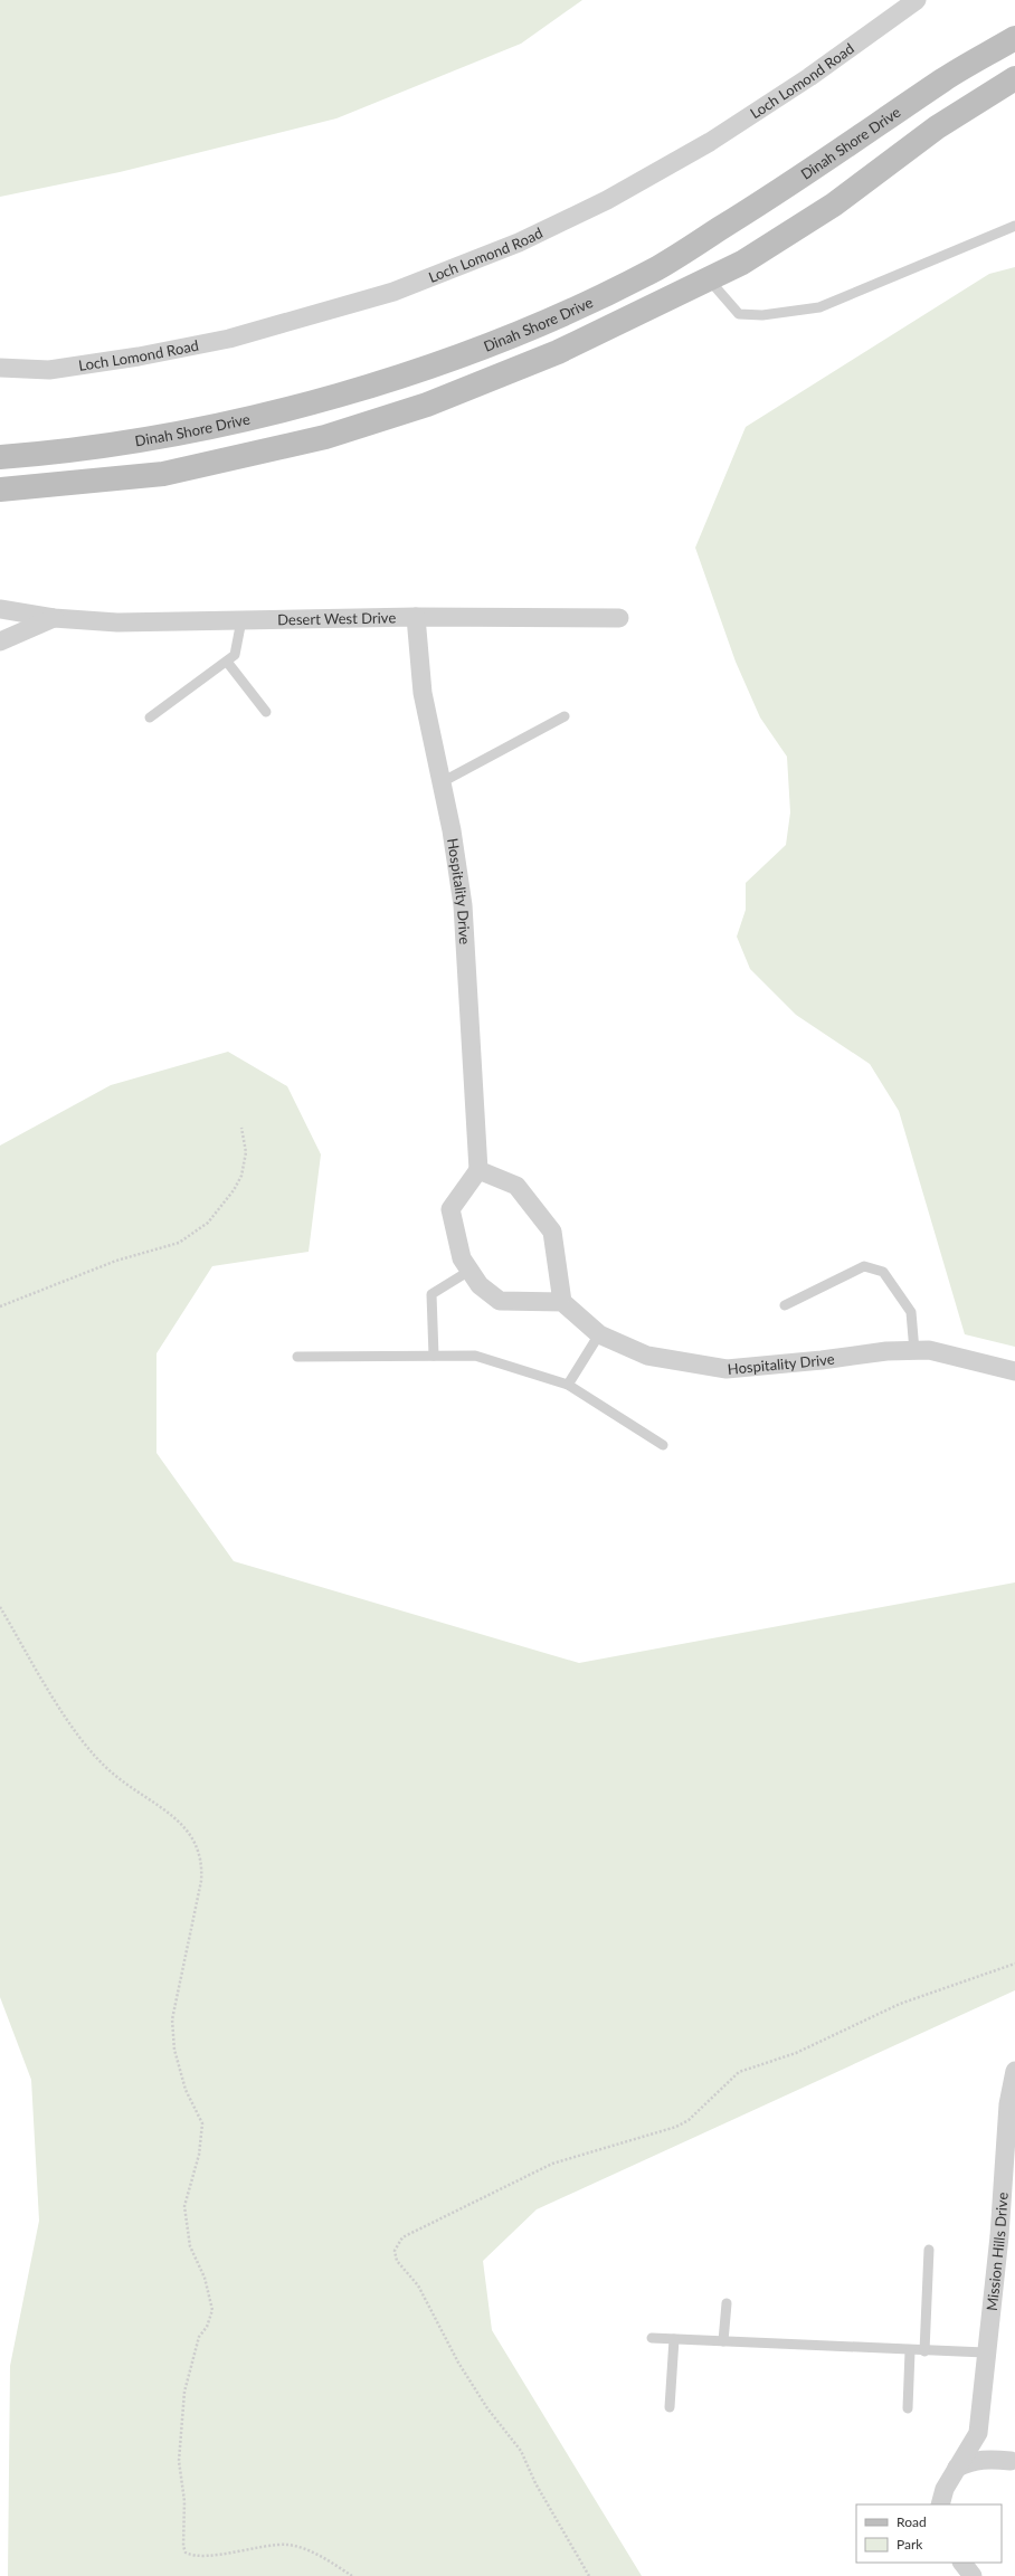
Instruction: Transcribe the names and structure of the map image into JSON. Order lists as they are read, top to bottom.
{
  "streets": {
    "main road": ["Dinah Shore Drive"],
    "street": [
      "Loch Lomond Road",
      "Desert West Drive",
      "Hospitality Drive",
      "Mission Hills Drive"
    ]
  },
  "crossings": [
    ["Desert West Drive", "Hospitality Drive"]
  ],
  "legend": ["Road", "Park"]
}
